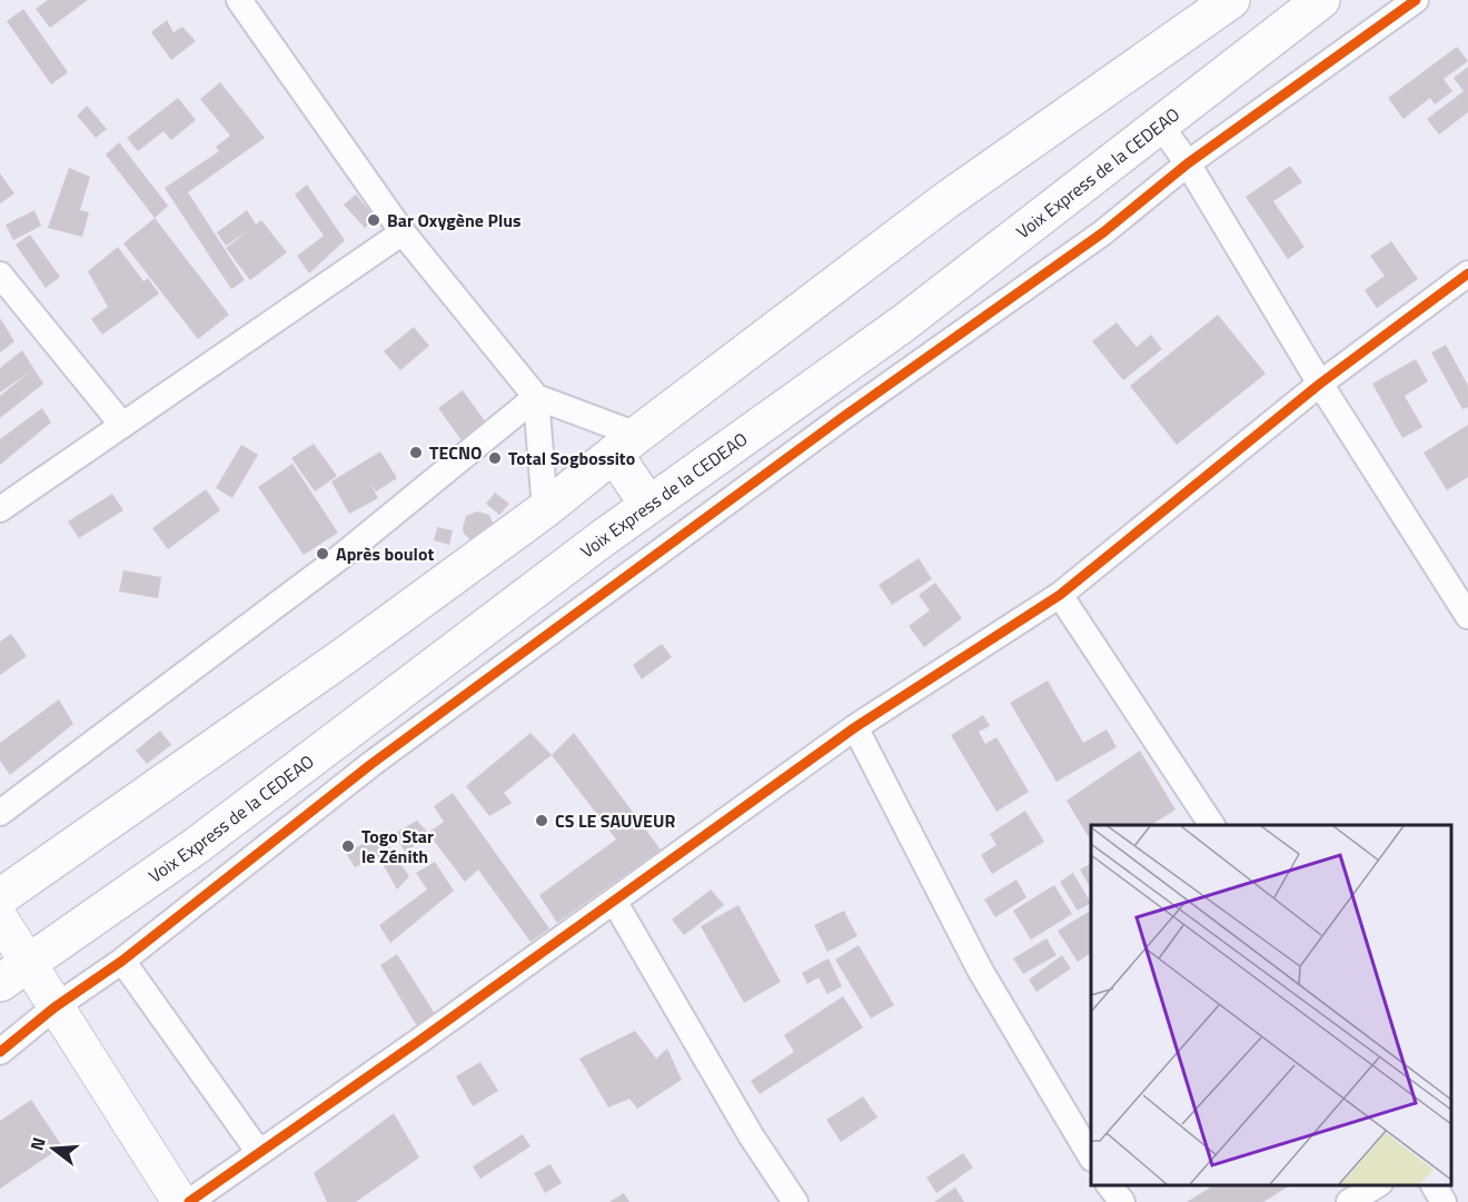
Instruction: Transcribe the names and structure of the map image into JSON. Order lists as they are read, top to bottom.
{
  "streets": {
    "main road": ["Voix Express de la CEDEAO"]
  },
  "places": [
    "Bar Oxygène Plus",
    "TECNO",
    "Total Sogbossito",
    "Après boulot",
    "CS LE SAUVEUR",
    "Togo Star le Zénith"
  ],
  "north": "left"
}
